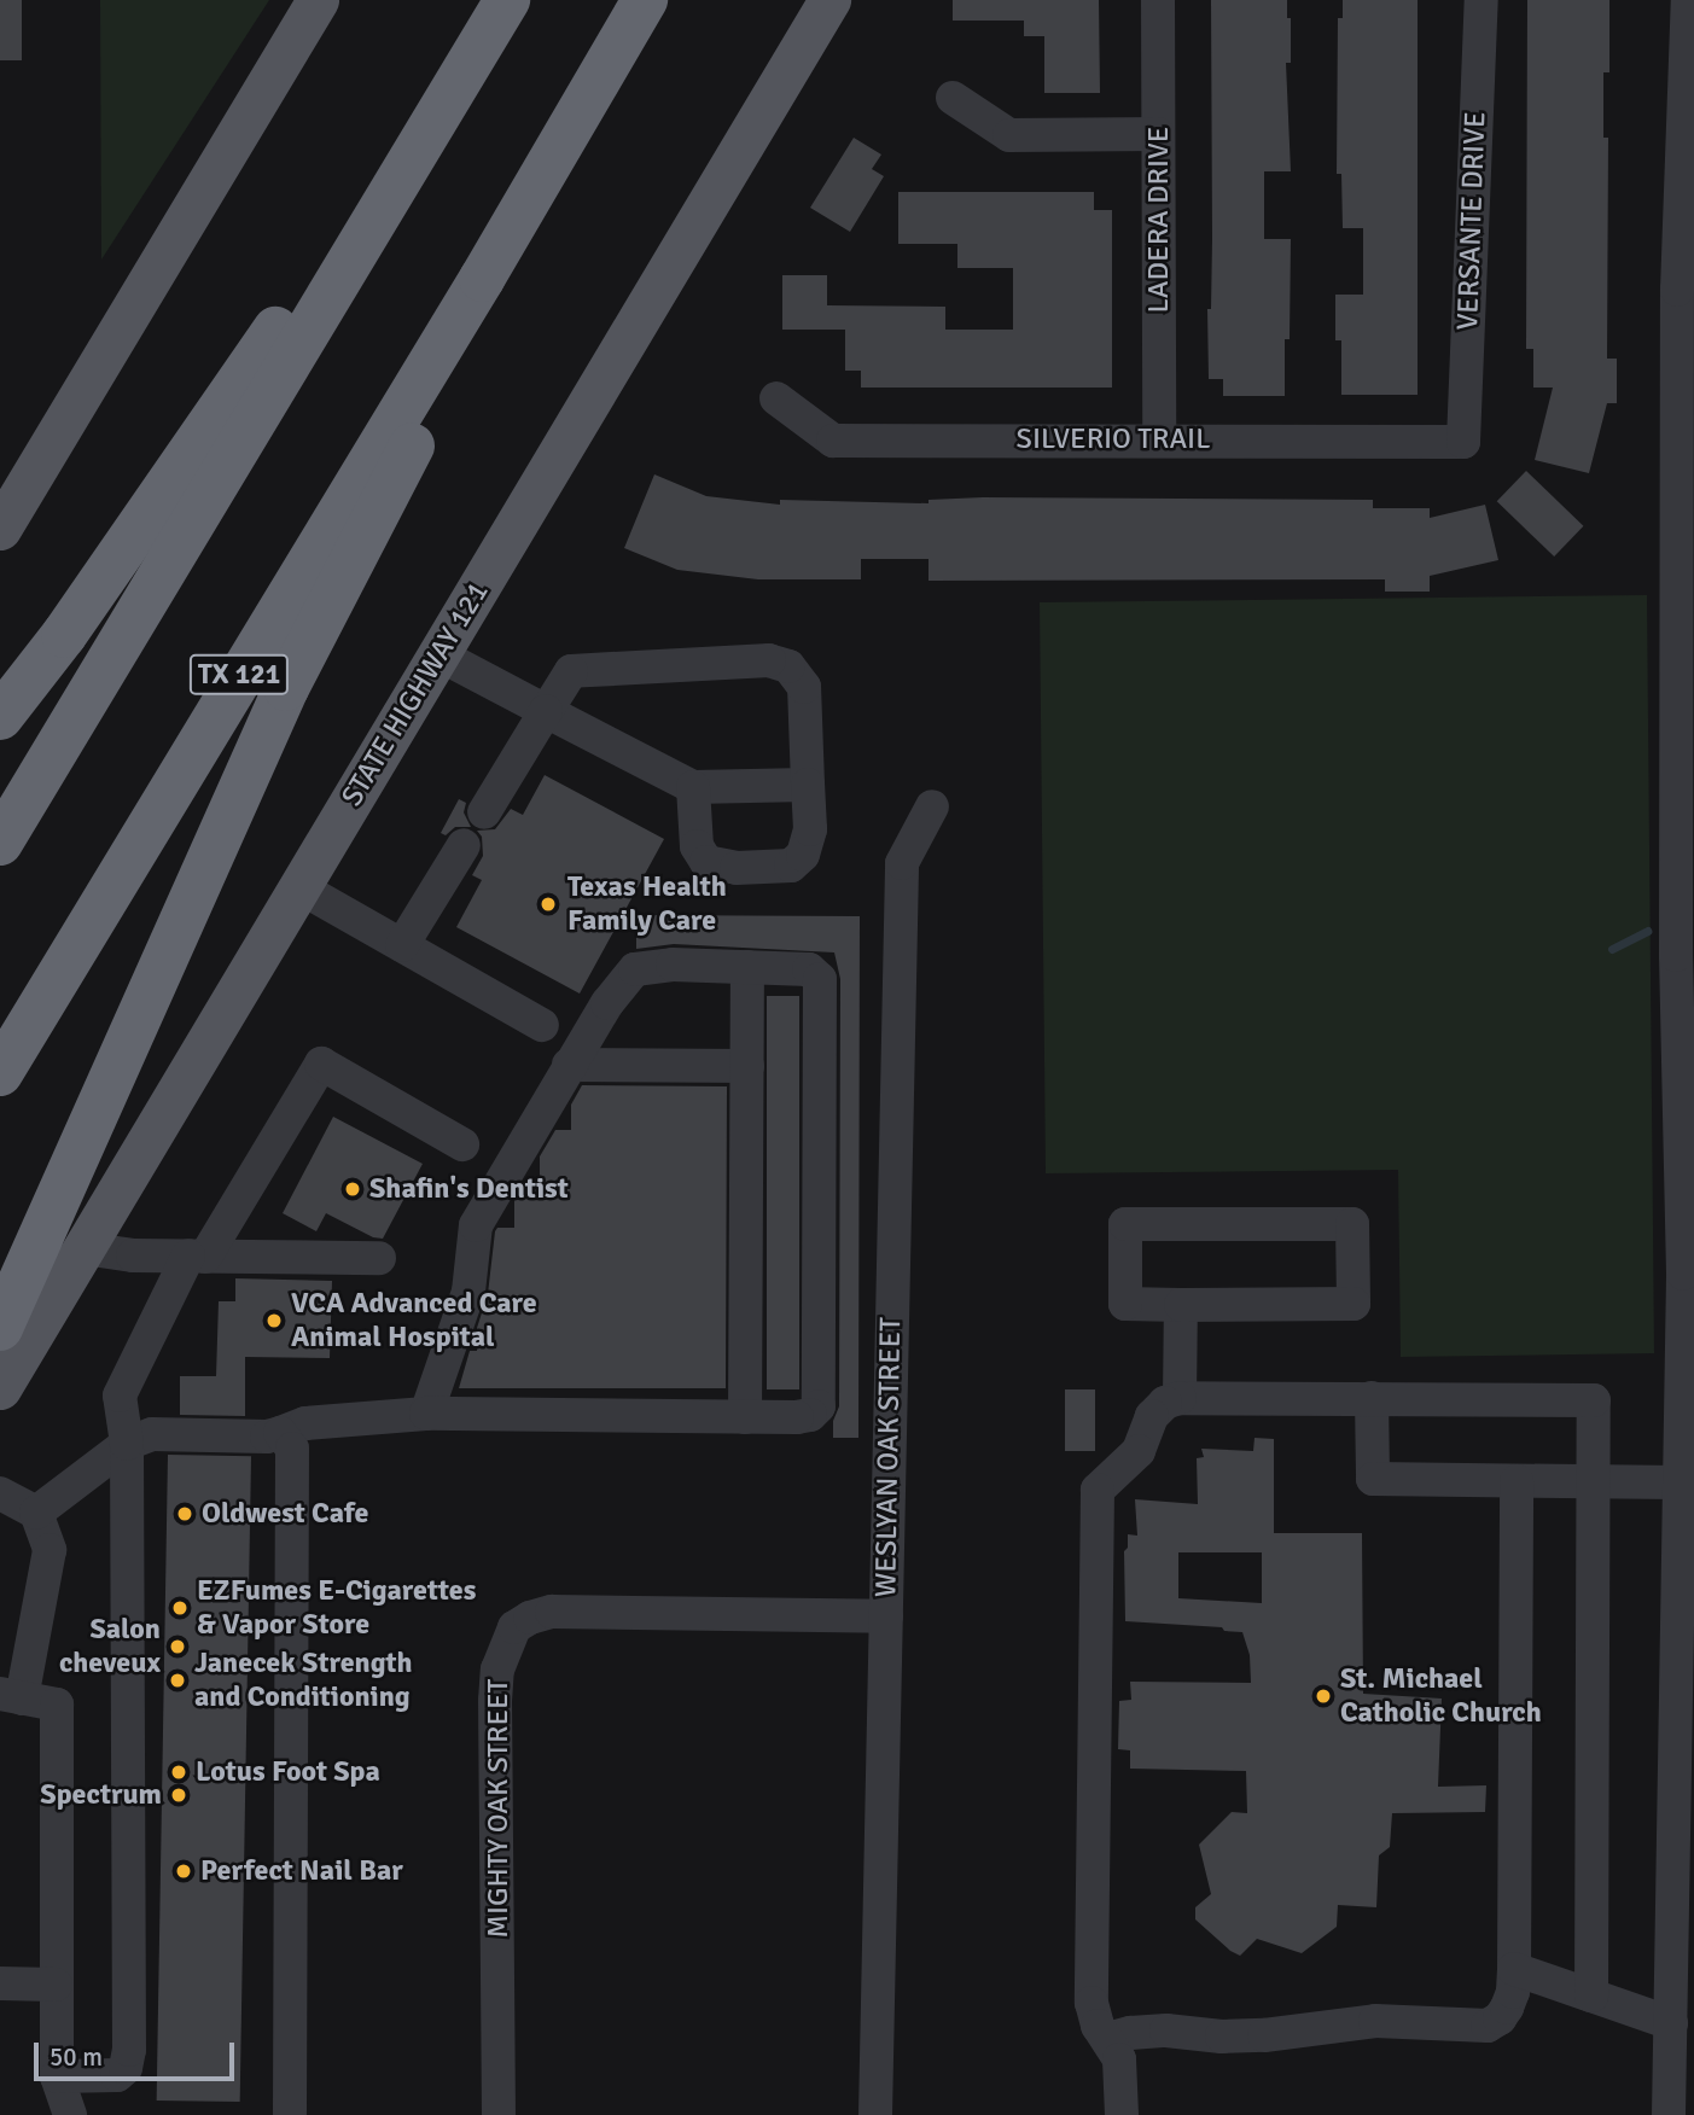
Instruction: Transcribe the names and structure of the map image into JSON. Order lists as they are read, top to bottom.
{
  "streets": {
    "highway": ["TX 121"],
    "main road": ["STATE HIGHWAY 121"],
    "street": [
      "LADERA DRIVE",
      "VERSANTE DRIVE",
      "SILVERIO TRAIL",
      "WESLYAN OAK STREET",
      "MIGHTY OAK STREET"
    ]
  },
  "crossings": [
    ["LADERA DRIVE", "SILVERIO TRAIL"],
    ["VERSANTE DRIVE", "SILVERIO TRAIL"],
    ["WESLYAN OAK STREET", "MIGHTY OAK STREET"]
  ],
  "places": [
    "Texas Health Family Care",
    "Shafin's Dentist",
    "VCA Advanced Care Animal Hospital",
    "Oldwest Cafe",
    "EZFumes E-Cigarettes & Vapor Store",
    "Salon cheveux",
    "Janecek Strength and Conditioning",
    "St. Michael Catholic Church",
    "Lotus Foot Spa",
    "Spectrum",
    "Perfect Nail Bar"
  ],
  "scale_bar": "50 m"
}
